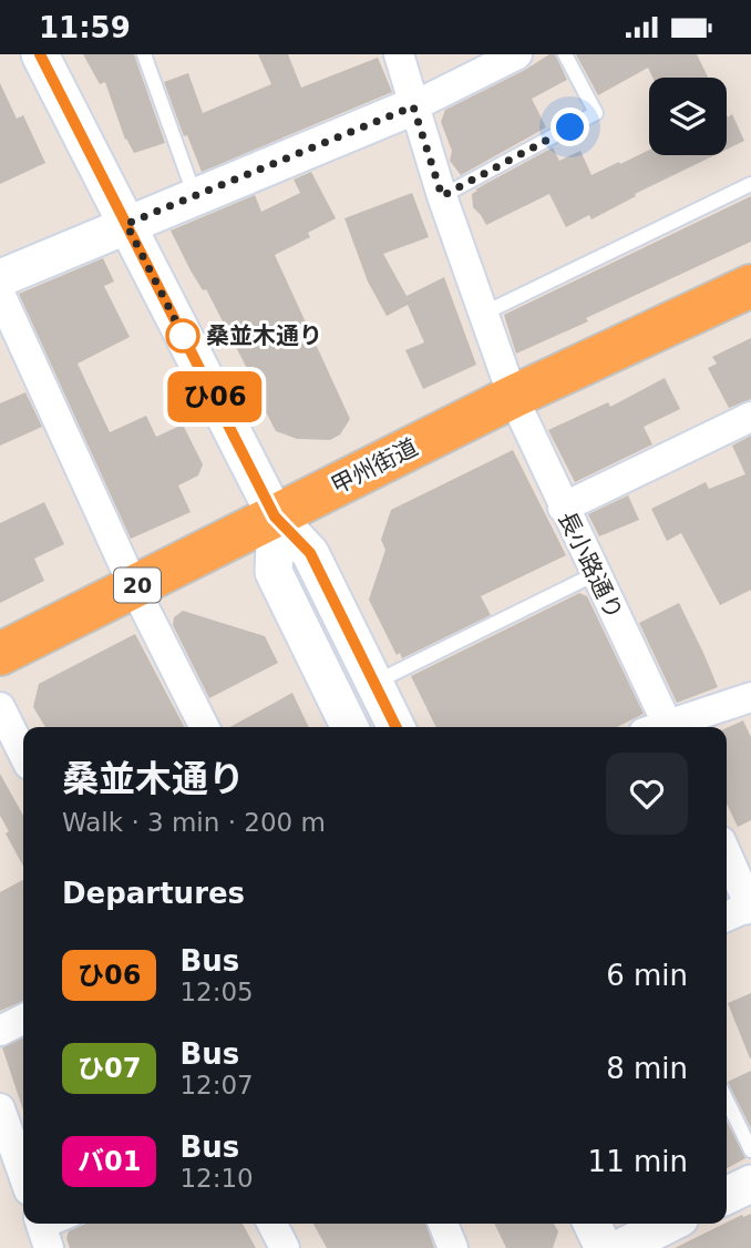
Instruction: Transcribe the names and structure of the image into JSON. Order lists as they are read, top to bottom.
{
  "streets": {
    "highway": ["甲州街道", "20"],
    "street": ["長小路通り"]
  },
  "crossings": [
    ["甲州街道", "長小路通り"]
  ],
  "places": ["桑並木通り"],
  "lines": ["bus line ひ06"],
  "page": {
    "status": "11:59",
    "on_map": "ひ06",
    "heading": [
      ["桑並木通り", "Walk · 3 min · 200 m"],
      "Departures"
    ],
    "list": [
      {
        "mark": "ひ06",
        "name": "Bus",
        "note": "12:05",
        "value": "6 min"
      },
      {
        "mark": "ひ07",
        "name": "Bus",
        "note": "12:07",
        "value": "8 min"
      },
      {
        "mark": "バ01",
        "name": "Bus",
        "note": "12:10",
        "value": "11 min"
      }
    ]
  }
}
